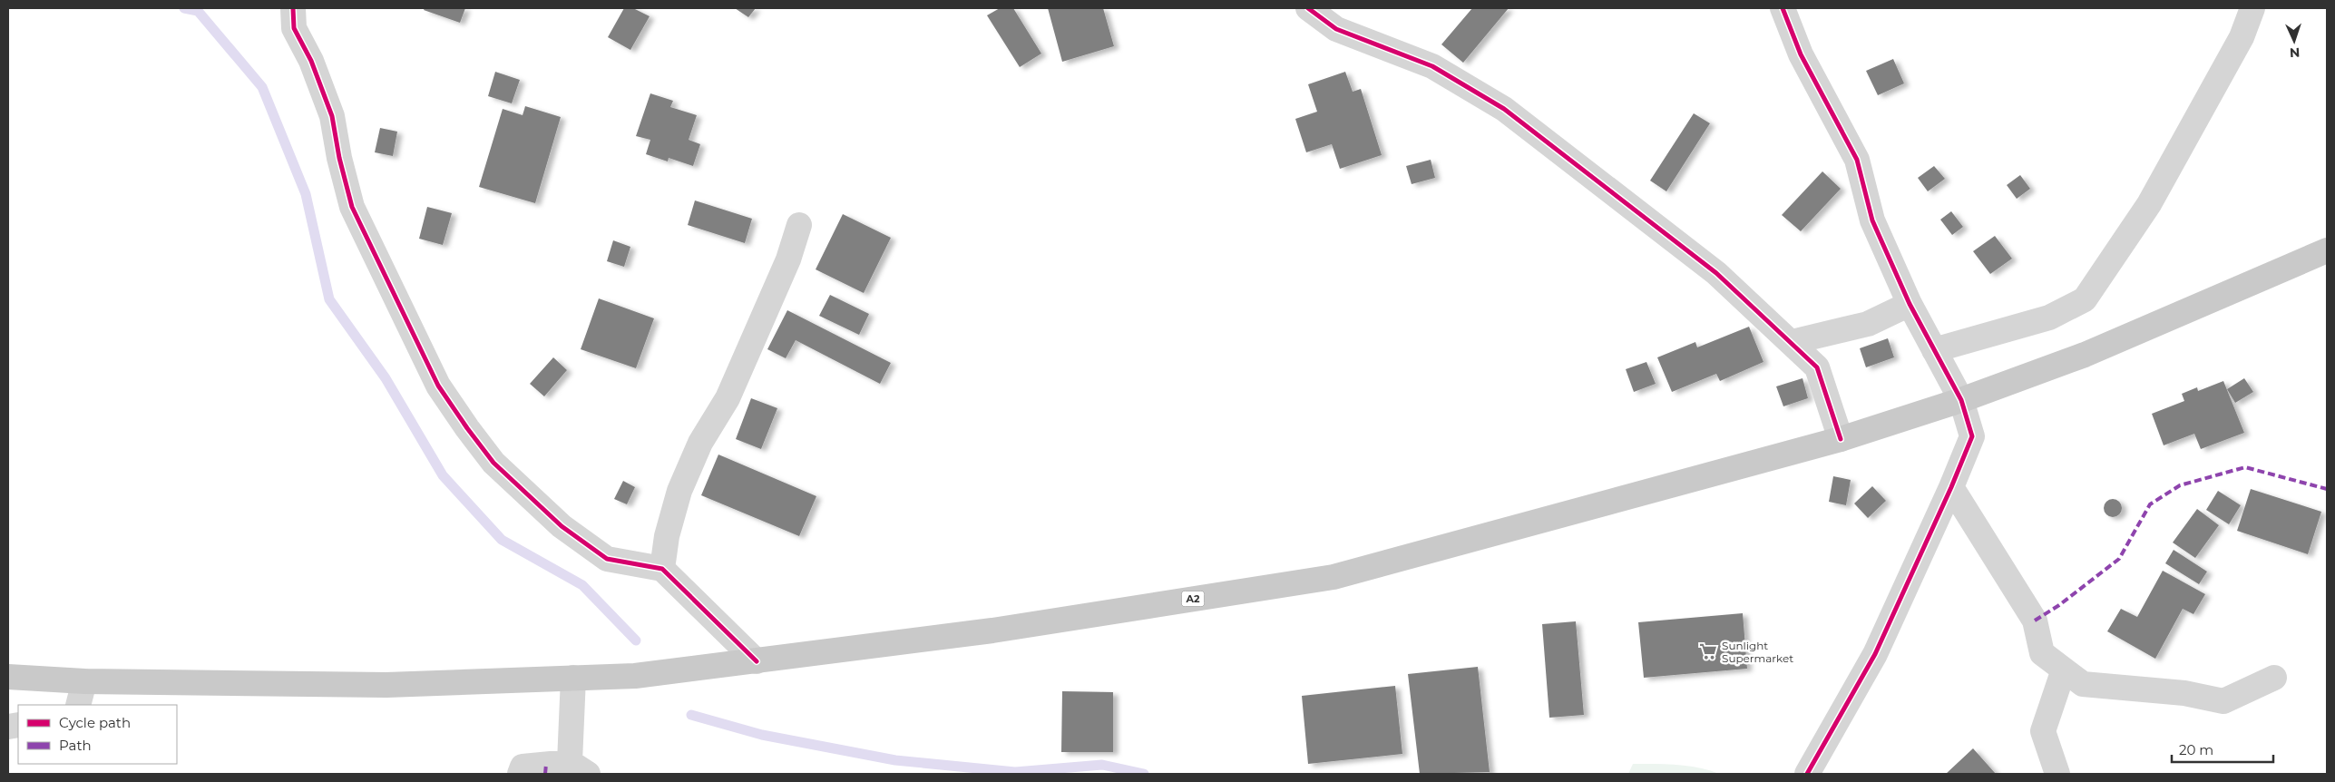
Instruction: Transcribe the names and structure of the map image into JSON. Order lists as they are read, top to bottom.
{
  "streets": {
    "main road": ["A2"]
  },
  "places": {
    "supermarket": ["Sunlight Supermarket"]
  },
  "legend": ["Cycle path", "Path"],
  "scale_bar": "20 m",
  "north": "bottom"
}
